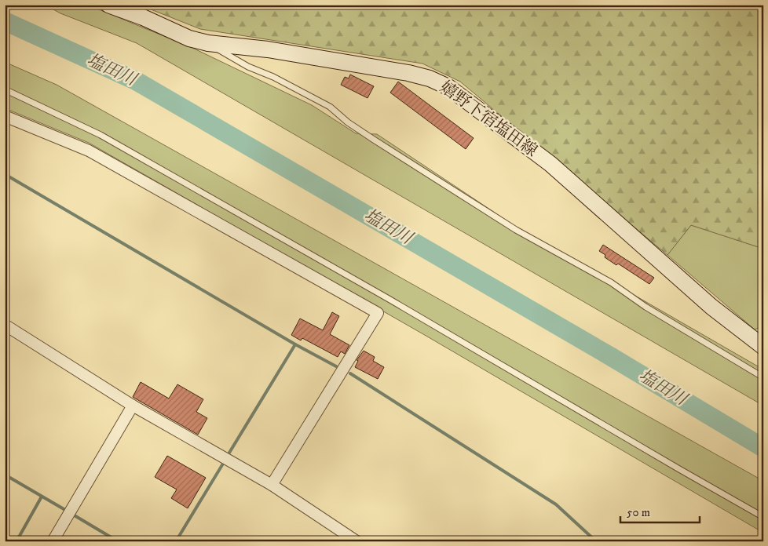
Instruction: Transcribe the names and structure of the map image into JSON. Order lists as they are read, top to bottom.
{
  "streets": {
    "main road": ["嬉野下宿塩田線"]
  },
  "water": ["塩田川"],
  "scale_bar": "50 m"
}
